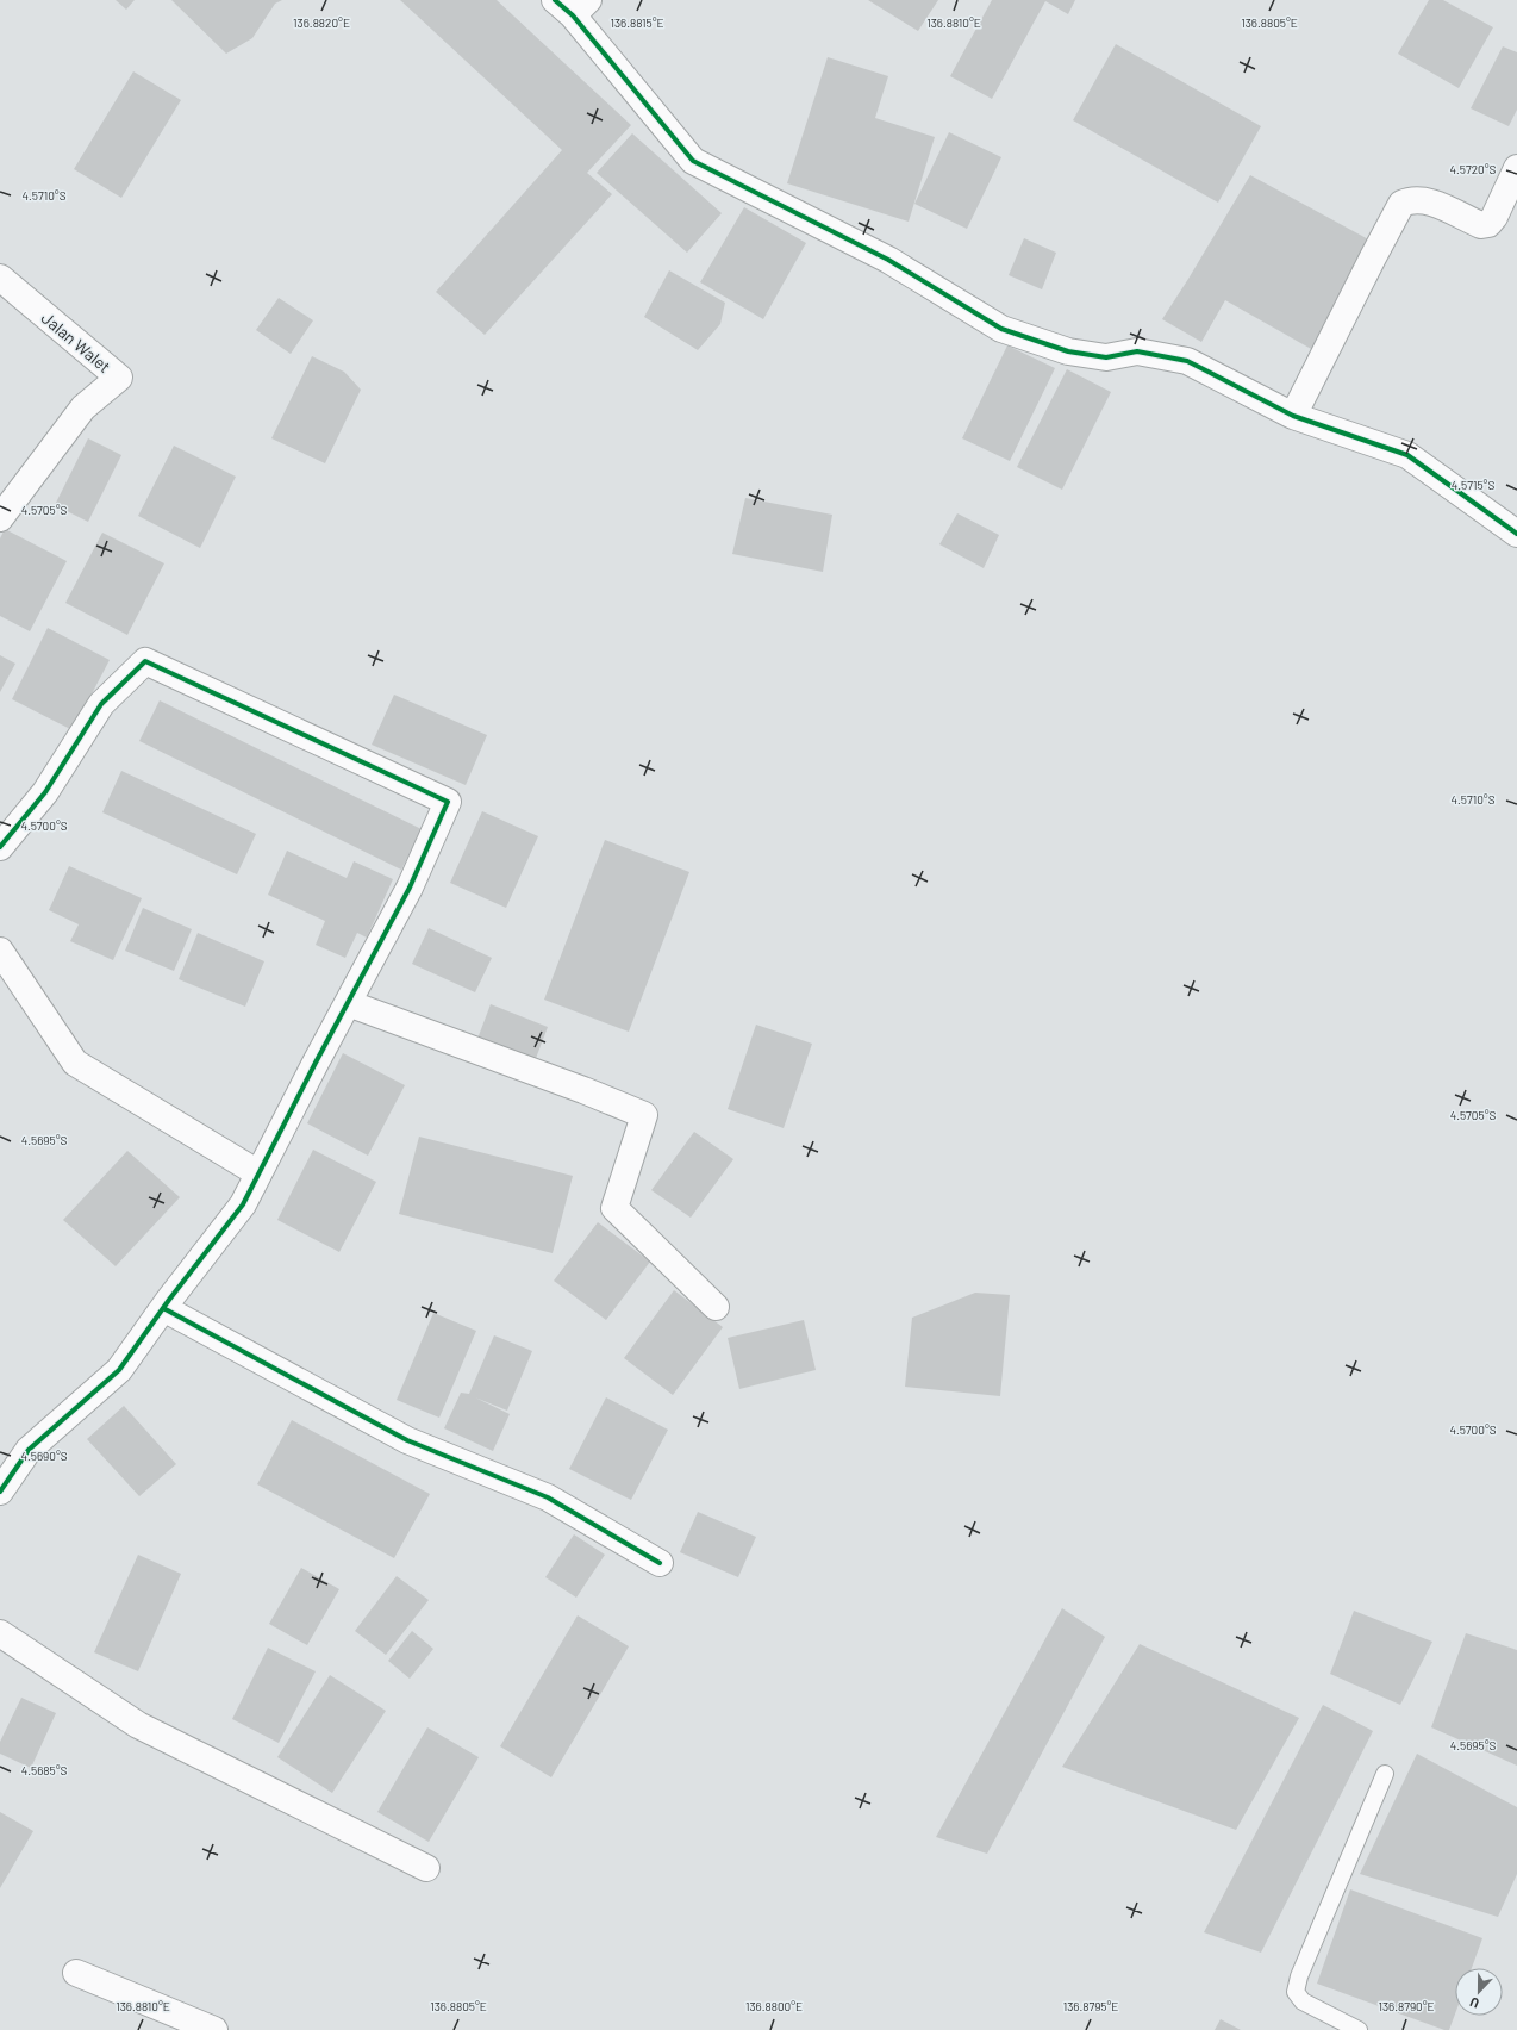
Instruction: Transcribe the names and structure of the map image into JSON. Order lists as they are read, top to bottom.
{
  "streets": {
    "street": ["Jalan Walet"]
  },
  "north": "bottom",
  "coordinates": [
    "136.8820°E",
    "136.8815°E",
    "136.8810°E",
    "136.8805°E",
    "4.5720°S",
    "4.5710°S",
    "4.5715°S",
    "4.5705°S",
    "4.5700°S",
    "4.5695°S",
    "4.5690°S",
    "4.5685°S",
    "136.8800°E",
    "136.8795°E",
    "136.8790°E"
  ]
}
